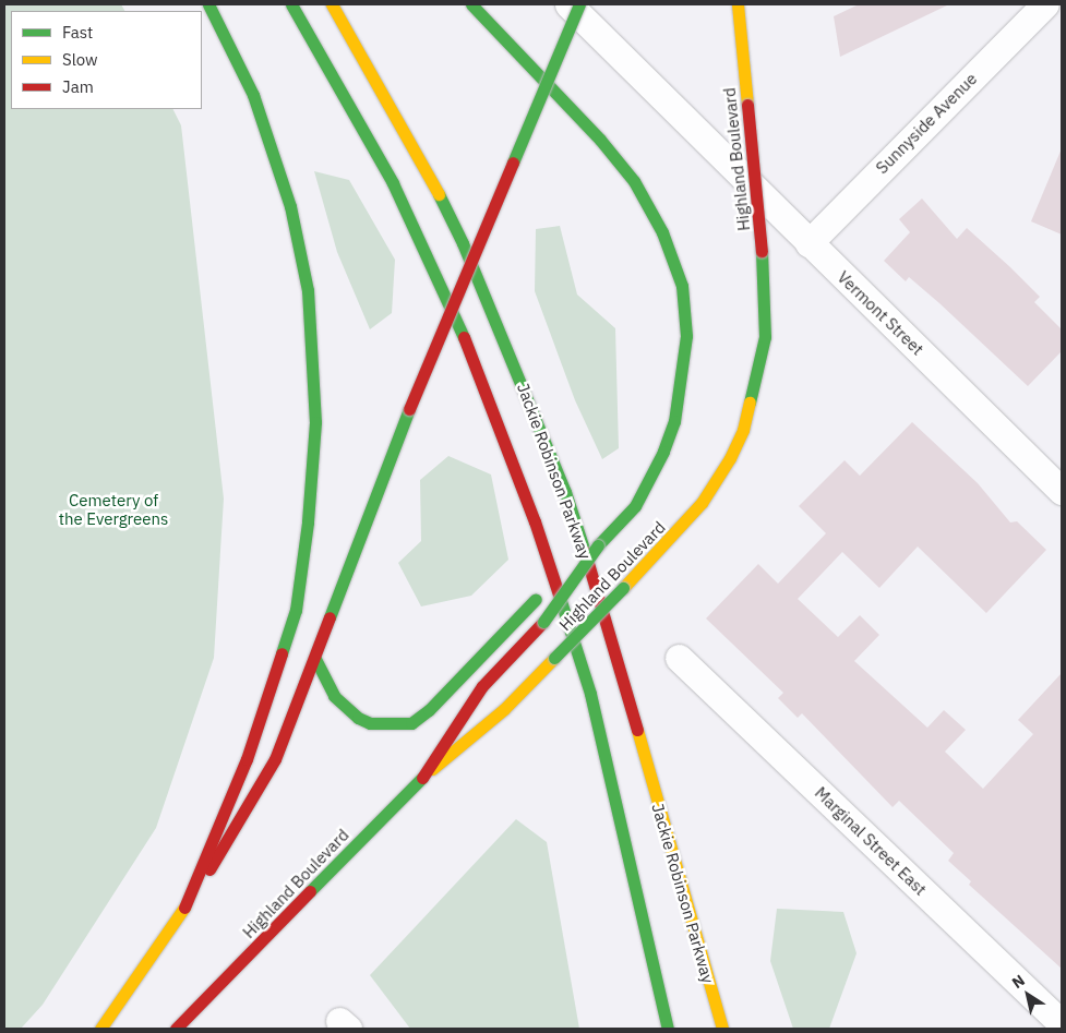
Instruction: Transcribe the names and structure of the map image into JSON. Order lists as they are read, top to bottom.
{
  "streets": {
    "main road": ["Highland Boulevard", "Jackie Robinson Parkway"],
    "street": ["Sunnyside Avenue", "Vermont Street", "Marginal Street East"]
  },
  "crossings": [
    ["Sunnyside Avenue", "Vermont Street"]
  ],
  "parks": ["Cemetery of the Evergreens"],
  "legend": ["Fast", "Slow", "Jam"],
  "north": "top left"
}
